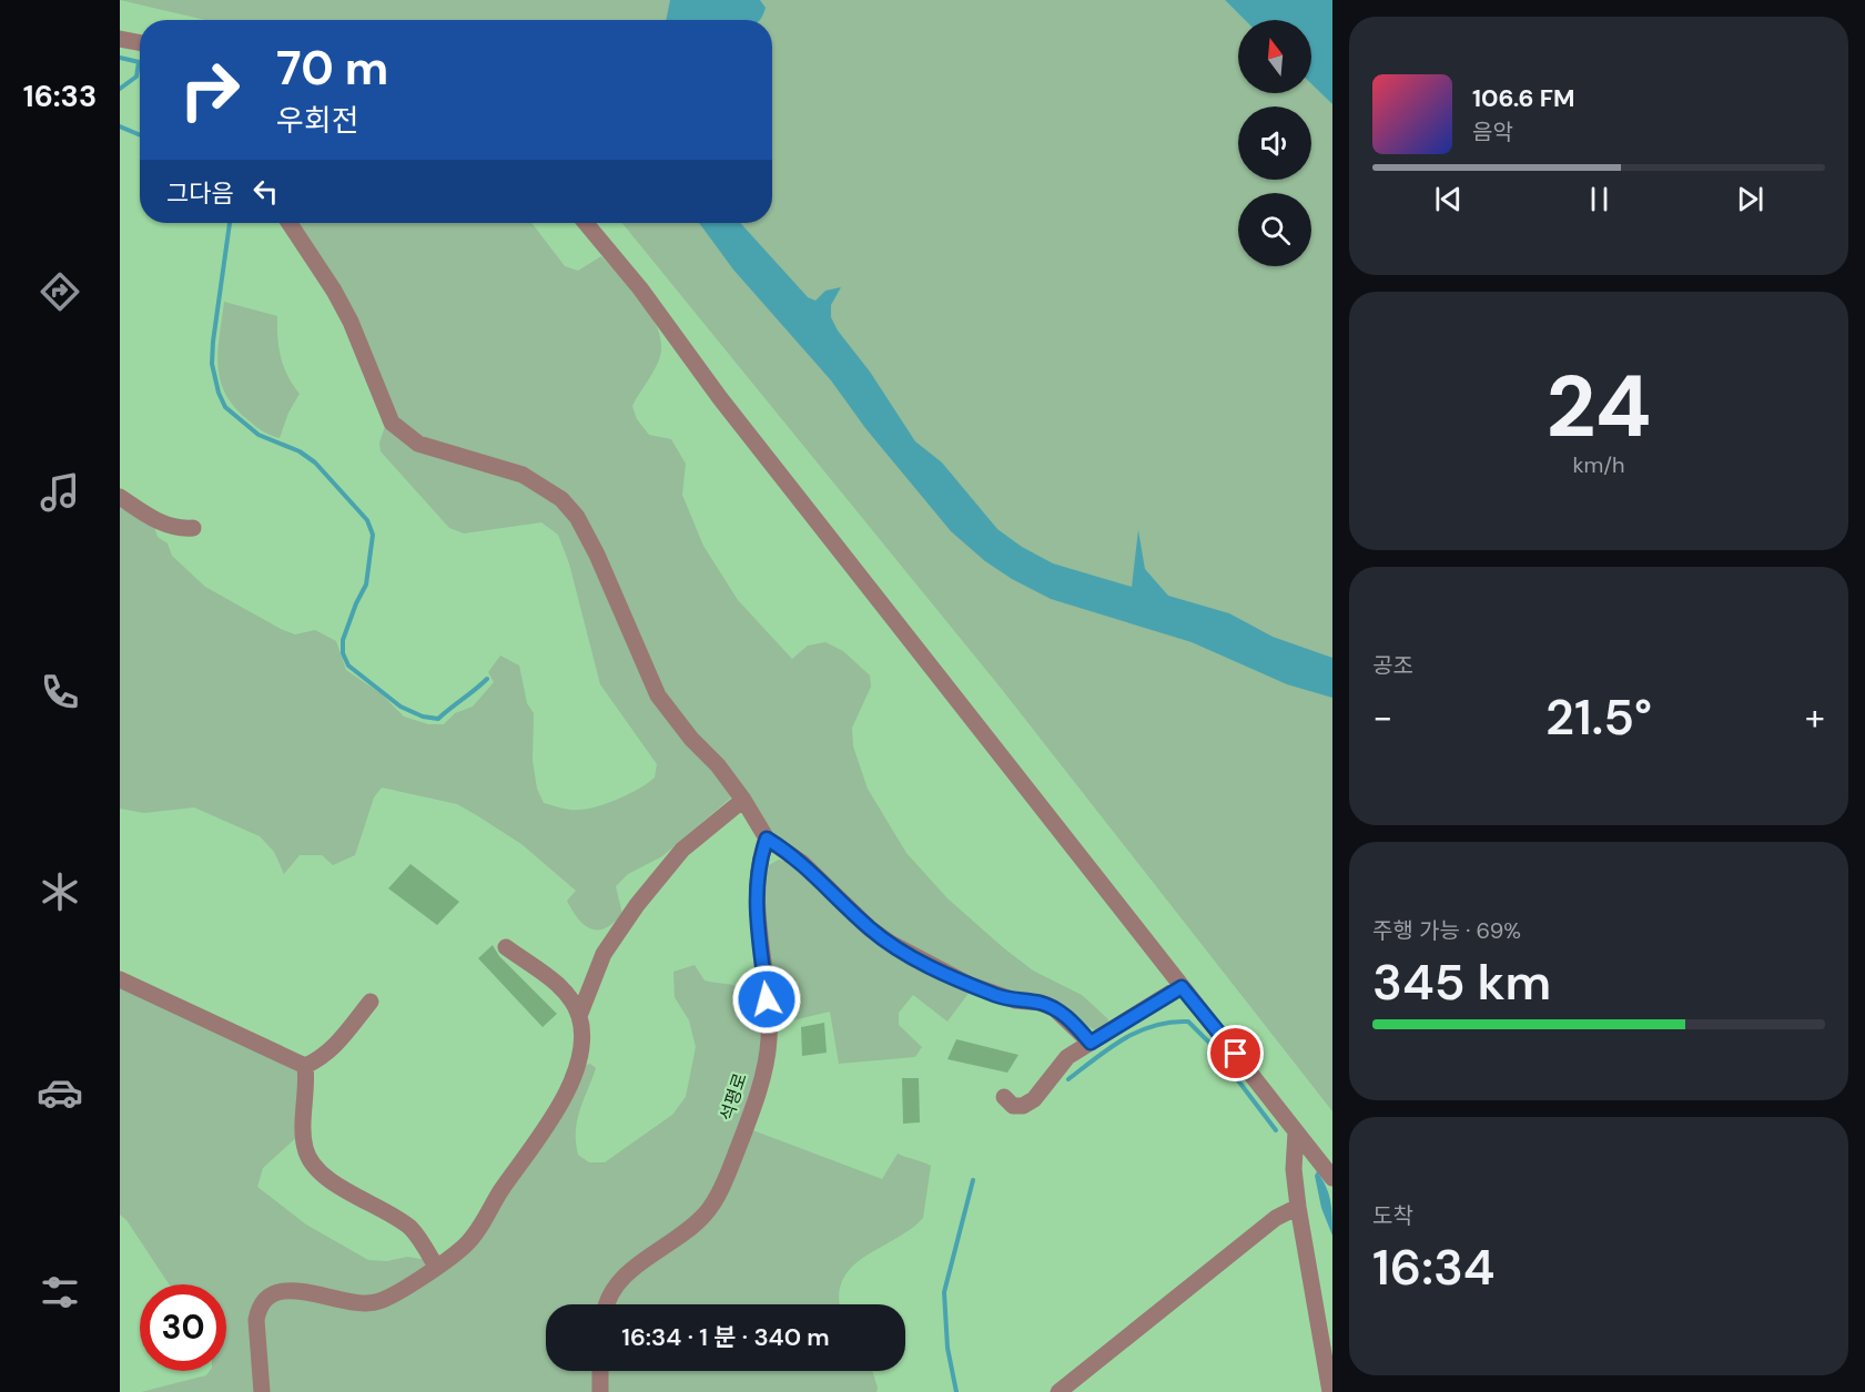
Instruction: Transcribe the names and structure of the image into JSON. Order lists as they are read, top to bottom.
{
  "streets": {
    "street": ["석평로"]
  },
  "north": "top",
  "page": {
    "tabs": "16:33",
    "turn": ["70 m", "우회전"],
    "song": ["106.6 FM", "음악"],
    "then": "그다음",
    "tile": [
      ["24", "km/h"],
      "공조",
      ["주행 가능 · 69%", "345 km"],
      ["도착", "16:34"]
    ],
    "heat": ["−", "21.5°", "+"],
    "limit": "30",
    "trip": "16:34 · 1 분 · 340 m"
  }
}
